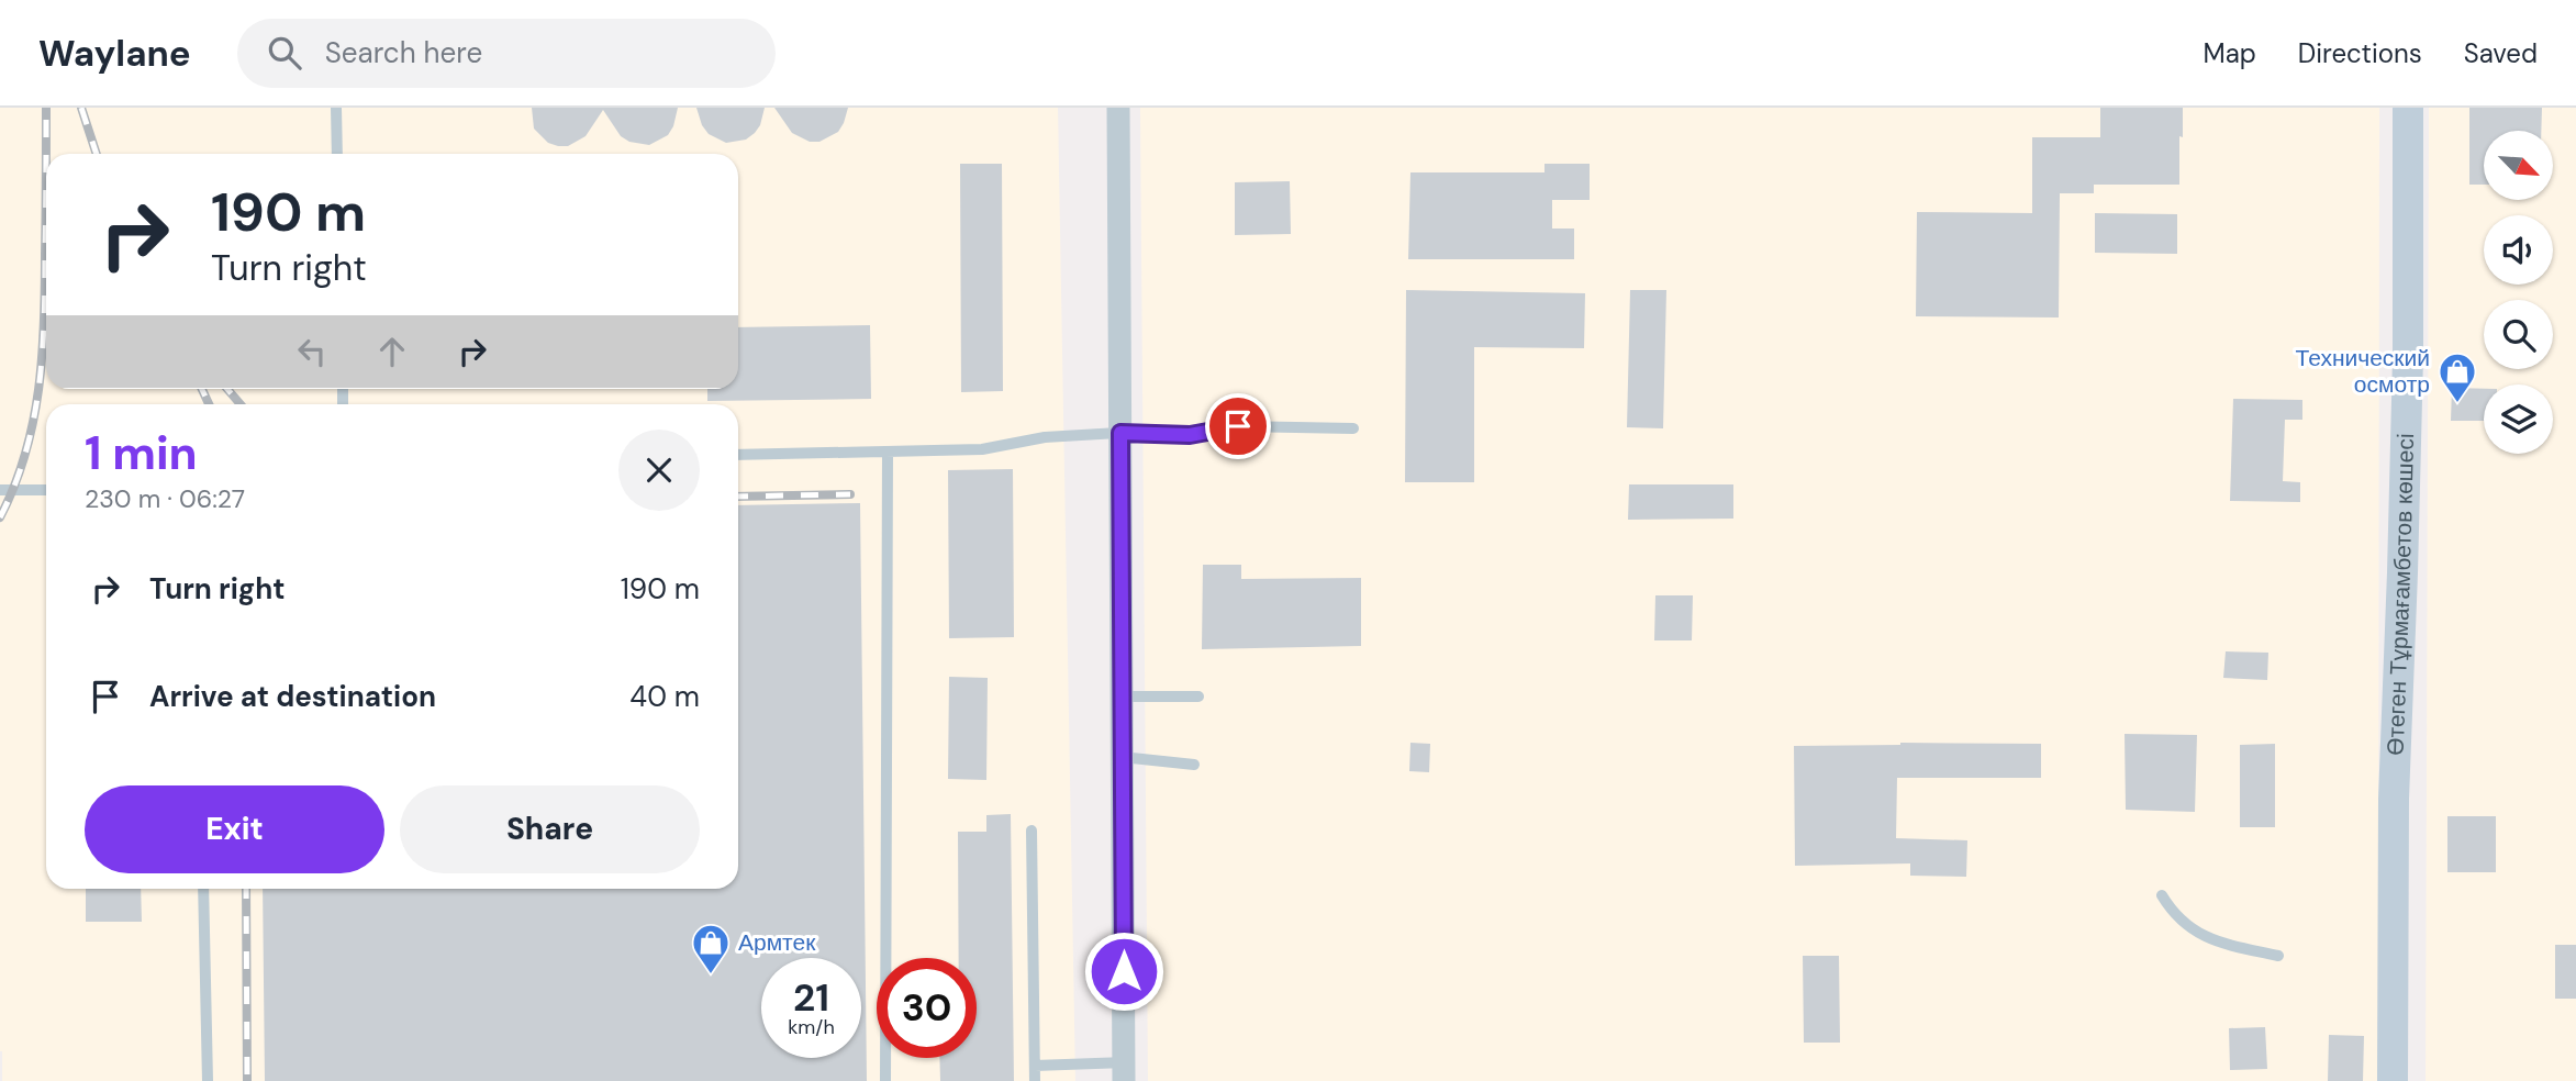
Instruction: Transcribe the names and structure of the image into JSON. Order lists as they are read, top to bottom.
{
  "streets": {
    "street": ["Өтеген Тұрмағамбетов көшесі"]
  },
  "places": {
    "shop": ["Технический осмотр", "Армтек"]
  },
  "north": "bottom right",
  "page": {
    "header": "Waylane",
    "search": "Search here",
    "nav": ["Map", "Directions", "Saved"],
    "turn": ["190 m", "Turn right"],
    "heading": ["1 min", "230 m · 06:27"],
    "list": [
      {
        "name": "Turn right",
        "value": "190 m"
      },
      {
        "name": "Arrive at destination",
        "value": "40 m"
      }
    ],
    "buttons": ["Exit", "Share"],
    "speed": "21 km/h",
    "limit": "30"
  }
}
